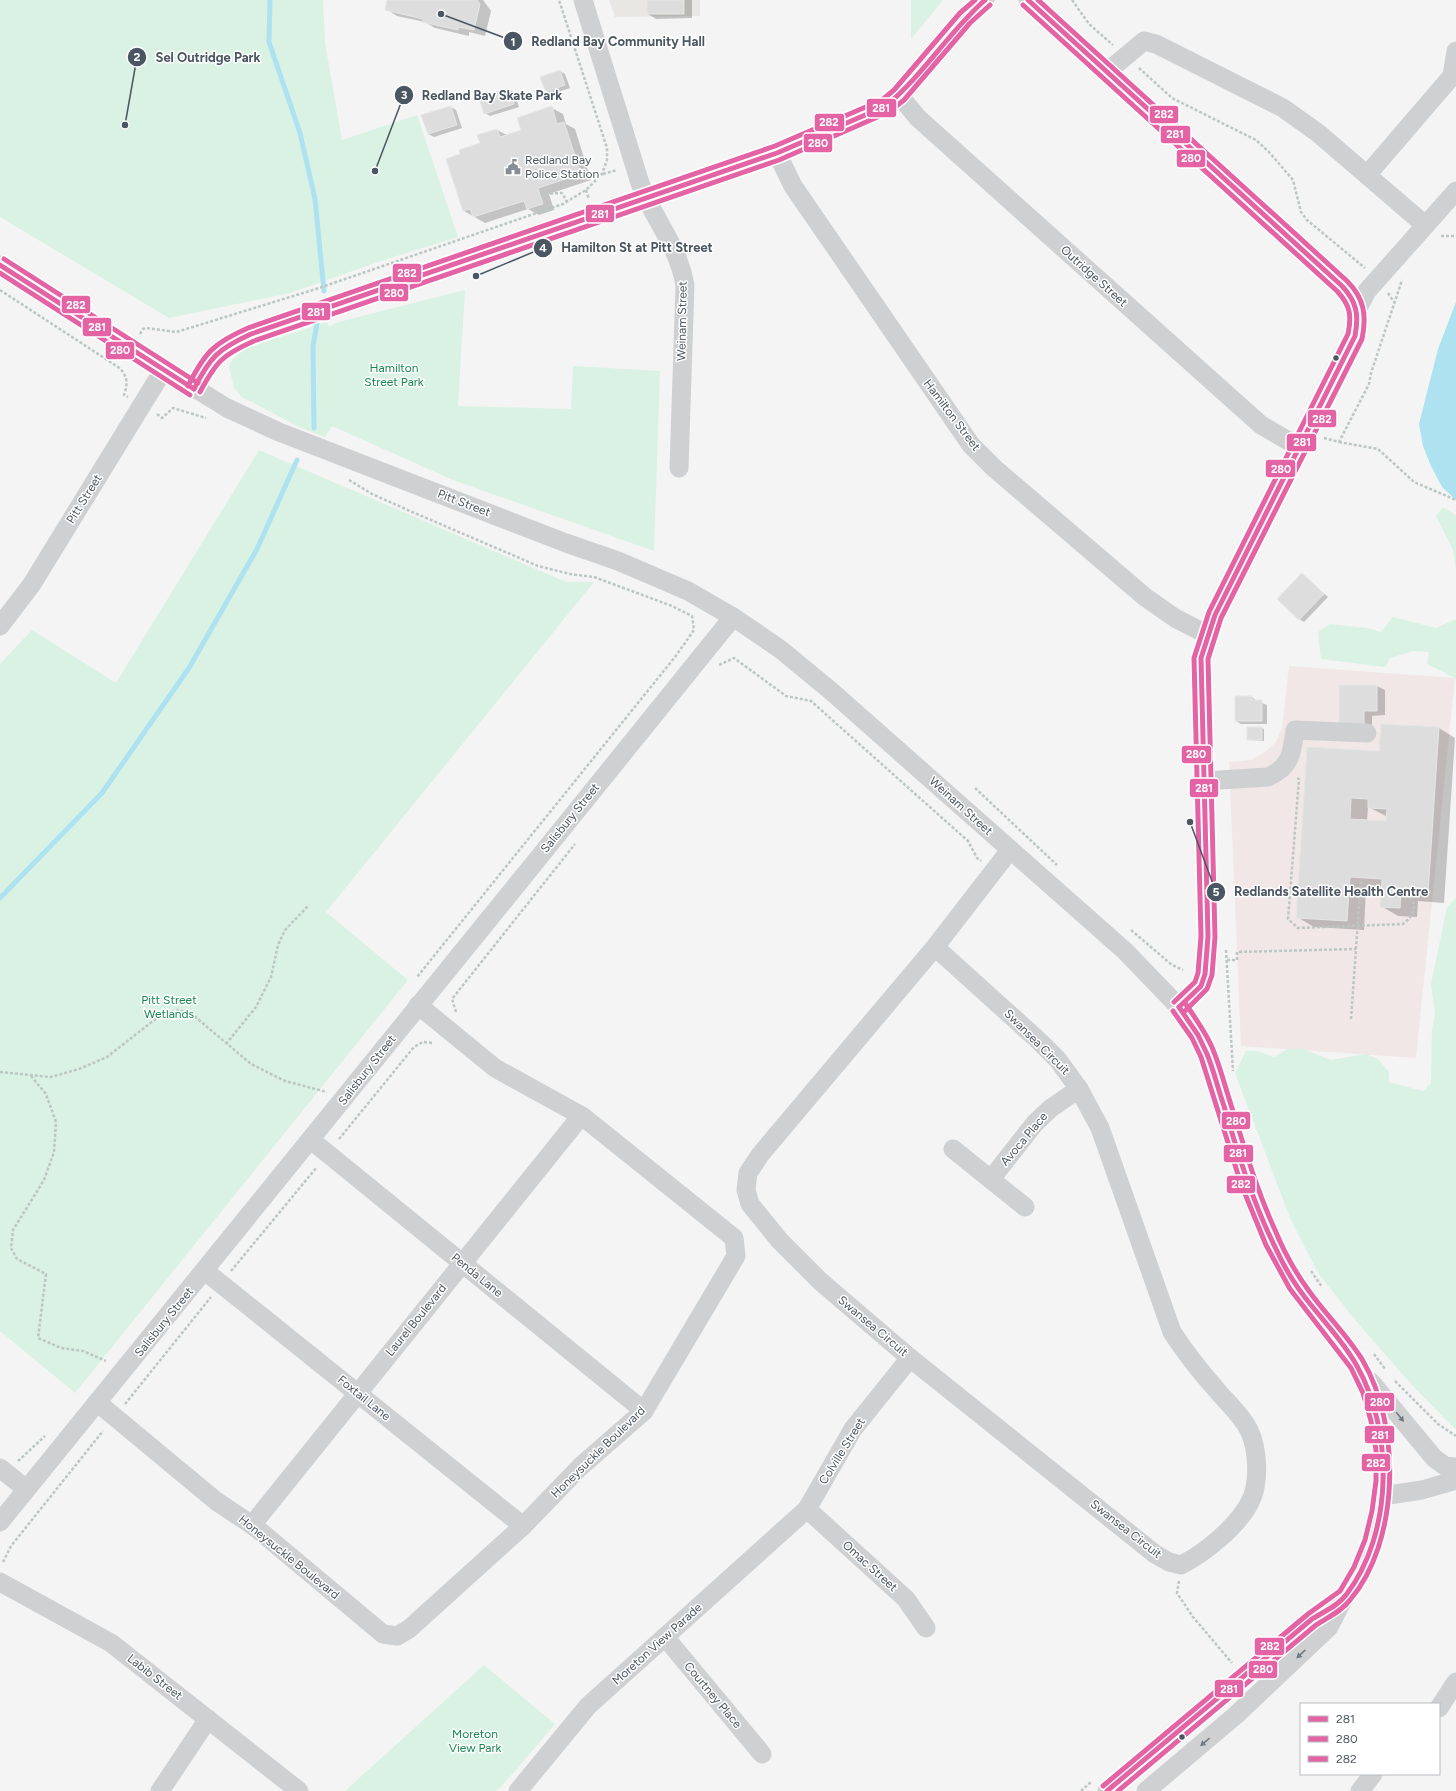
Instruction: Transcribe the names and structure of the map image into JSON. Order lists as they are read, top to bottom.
{
  "streets": {
    "street": [
      "Outridge Street",
      "Weinam Street",
      "Hamilton Street",
      "Pitt Street",
      "Salisbury Street",
      "Swansea Circuit",
      "Avoca Place",
      "Penda Lane",
      "Laurel Boulevard",
      "Foxtail Lane",
      "Colville Street",
      "Honeysuckle Boulevard",
      "Omac Street",
      "Moreton View Parade",
      "Labib Street",
      "Courtney Place"
    ]
  },
  "crossings": [
    ["Weinam Street", "Pitt Street"],
    ["Weinam Street", "Salisbury Street"],
    ["Weinam Street", "Swansea Circuit"],
    ["Pitt Street", "Salisbury Street"],
    ["Salisbury Street", "Penda Lane"],
    ["Salisbury Street", "Foxtail Lane"],
    ["Salisbury Street", "Honeysuckle Boulevard"],
    ["Swansea Circuit", "Avoca Place"],
    ["Swansea Circuit", "Colville Street"],
    ["Penda Lane", "Laurel Boulevard"],
    ["Penda Lane", "Honeysuckle Boulevard"],
    ["Laurel Boulevard", "Foxtail Lane"],
    ["Laurel Boulevard", "Honeysuckle Boulevard"],
    ["Foxtail Lane", "Honeysuckle Boulevard"],
    ["Colville Street", "Omac Street"],
    ["Colville Street", "Moreton View Parade"],
    ["Omac Street", "Moreton View Parade"],
    ["Moreton View Parade", "Courtney Place"]
  ],
  "parks": ["Hamilton Street Park", "Pitt Street Wetlands", "Moreton View Park"],
  "places": {
    "other": [
      "Redland Bay Community Hall",
      "Sel Outridge Park",
      "Redland Bay Skate Park",
      "Hamilton St at Pitt Street",
      "Redlands Satellite Health Centre"
    ],
    "public building": ["Redland Bay Police Station"]
  },
  "lines": ["transit line 281", "transit line 282", "transit line 280"],
  "legend": ["281", "280", "282"]
}
